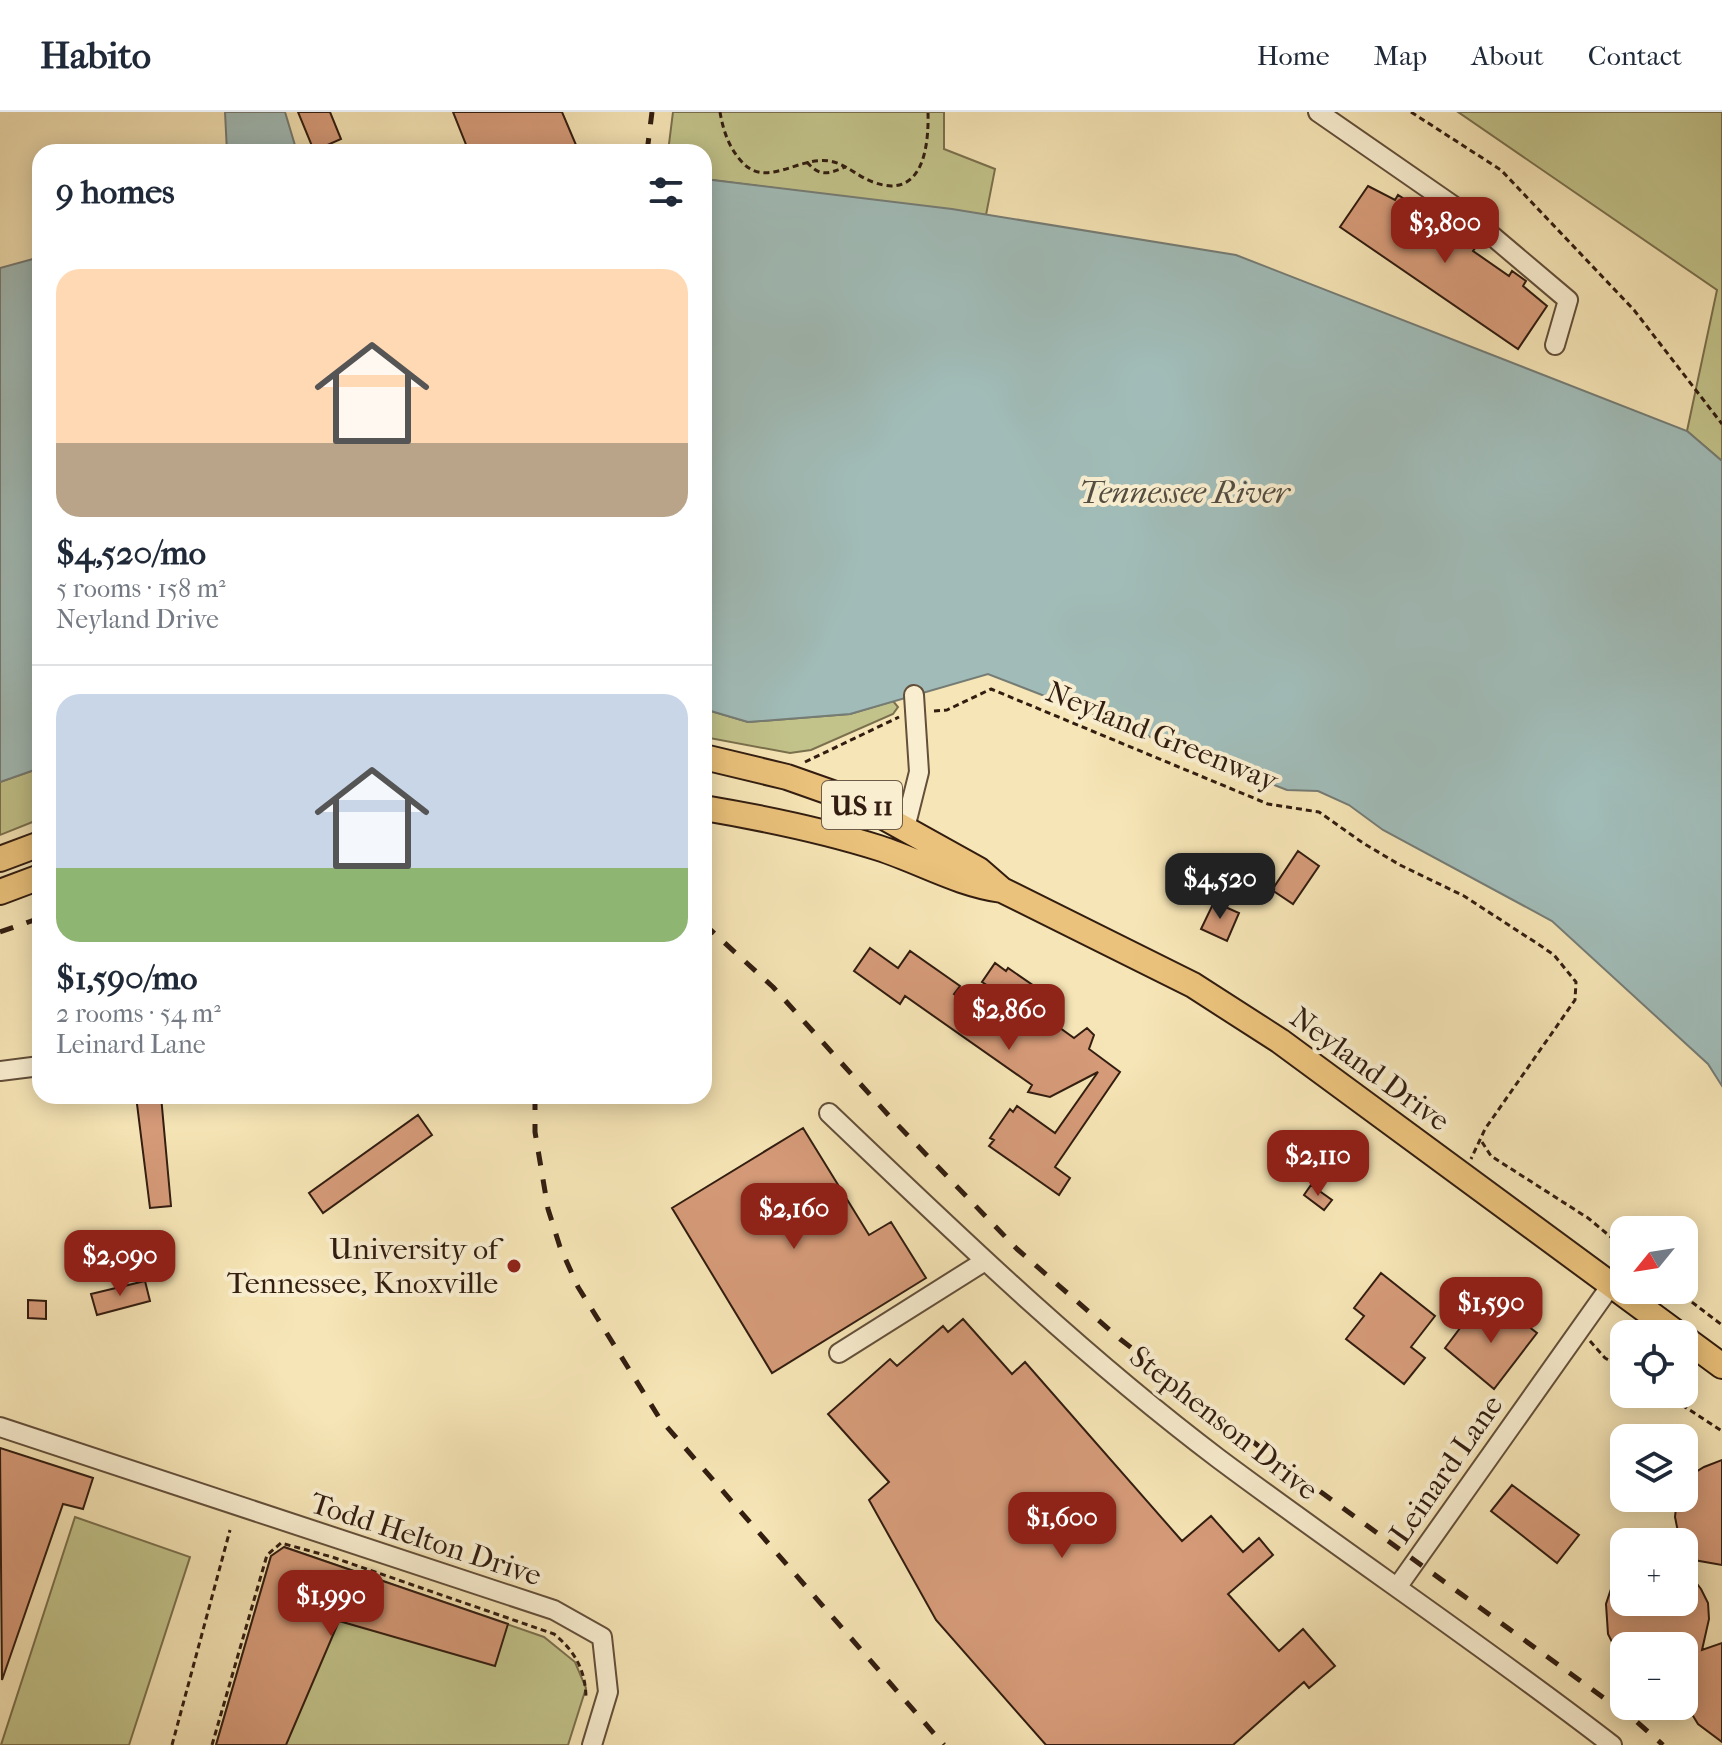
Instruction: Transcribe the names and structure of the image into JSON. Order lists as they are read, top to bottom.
{
  "streets": {
    "main road": ["US 11", "Neyland Drive"],
    "street": ["Stephenson Drive", "Leinard Lane", "Todd Helton Drive"],
    "path": ["Neyland Greenway"]
  },
  "crossings": [
    ["Neyland Greenway", "Neyland Drive"],
    ["Stephenson Drive", "Leinard Lane"]
  ],
  "water": ["Tennessee River"],
  "places": ["University of Tennessee, Knoxville"],
  "north": "bottom left",
  "page": {
    "header": "Habito",
    "nav": [
      "Home",
      "Map",
      "About",
      "Contact"
    ],
    "heading": "9 homes",
    "price": [
      "$3,800",
      "$4,520",
      "$2,860",
      "$2,110",
      "$2,160",
      "$2,090",
      "$1,590",
      "$1,600",
      "$1,990"
    ],
    "list": [
      {
        "name": "$4,520/mo",
        "note": "5 rooms · 158 m² · Neyland Drive"
      },
      {
        "name": "$1,590/mo",
        "note": "2 rooms · 54 m² · Leinard Lane"
      }
    ],
    "map_buttons": ["+", "−"]
  }
}
